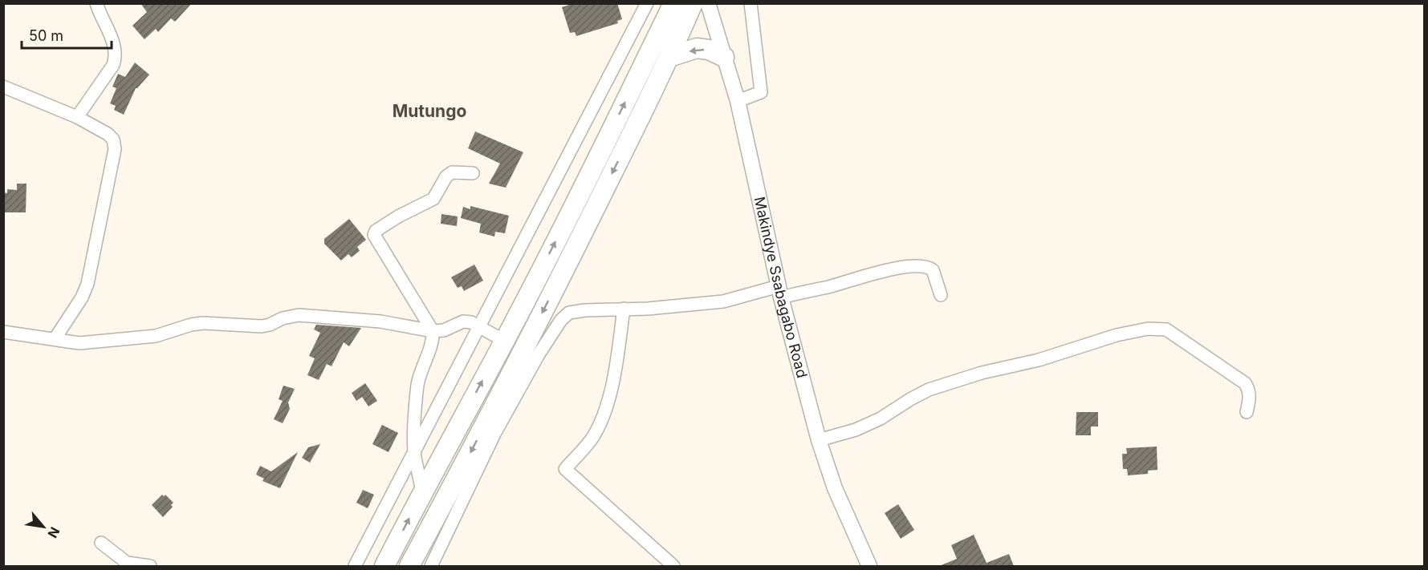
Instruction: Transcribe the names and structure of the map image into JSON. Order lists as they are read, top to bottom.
{
  "streets": {
    "street": ["Makindye Ssabagabo Road"]
  },
  "districts": ["Mutungo"],
  "scale_bar": "50 m",
  "north": "bottom right"
}
